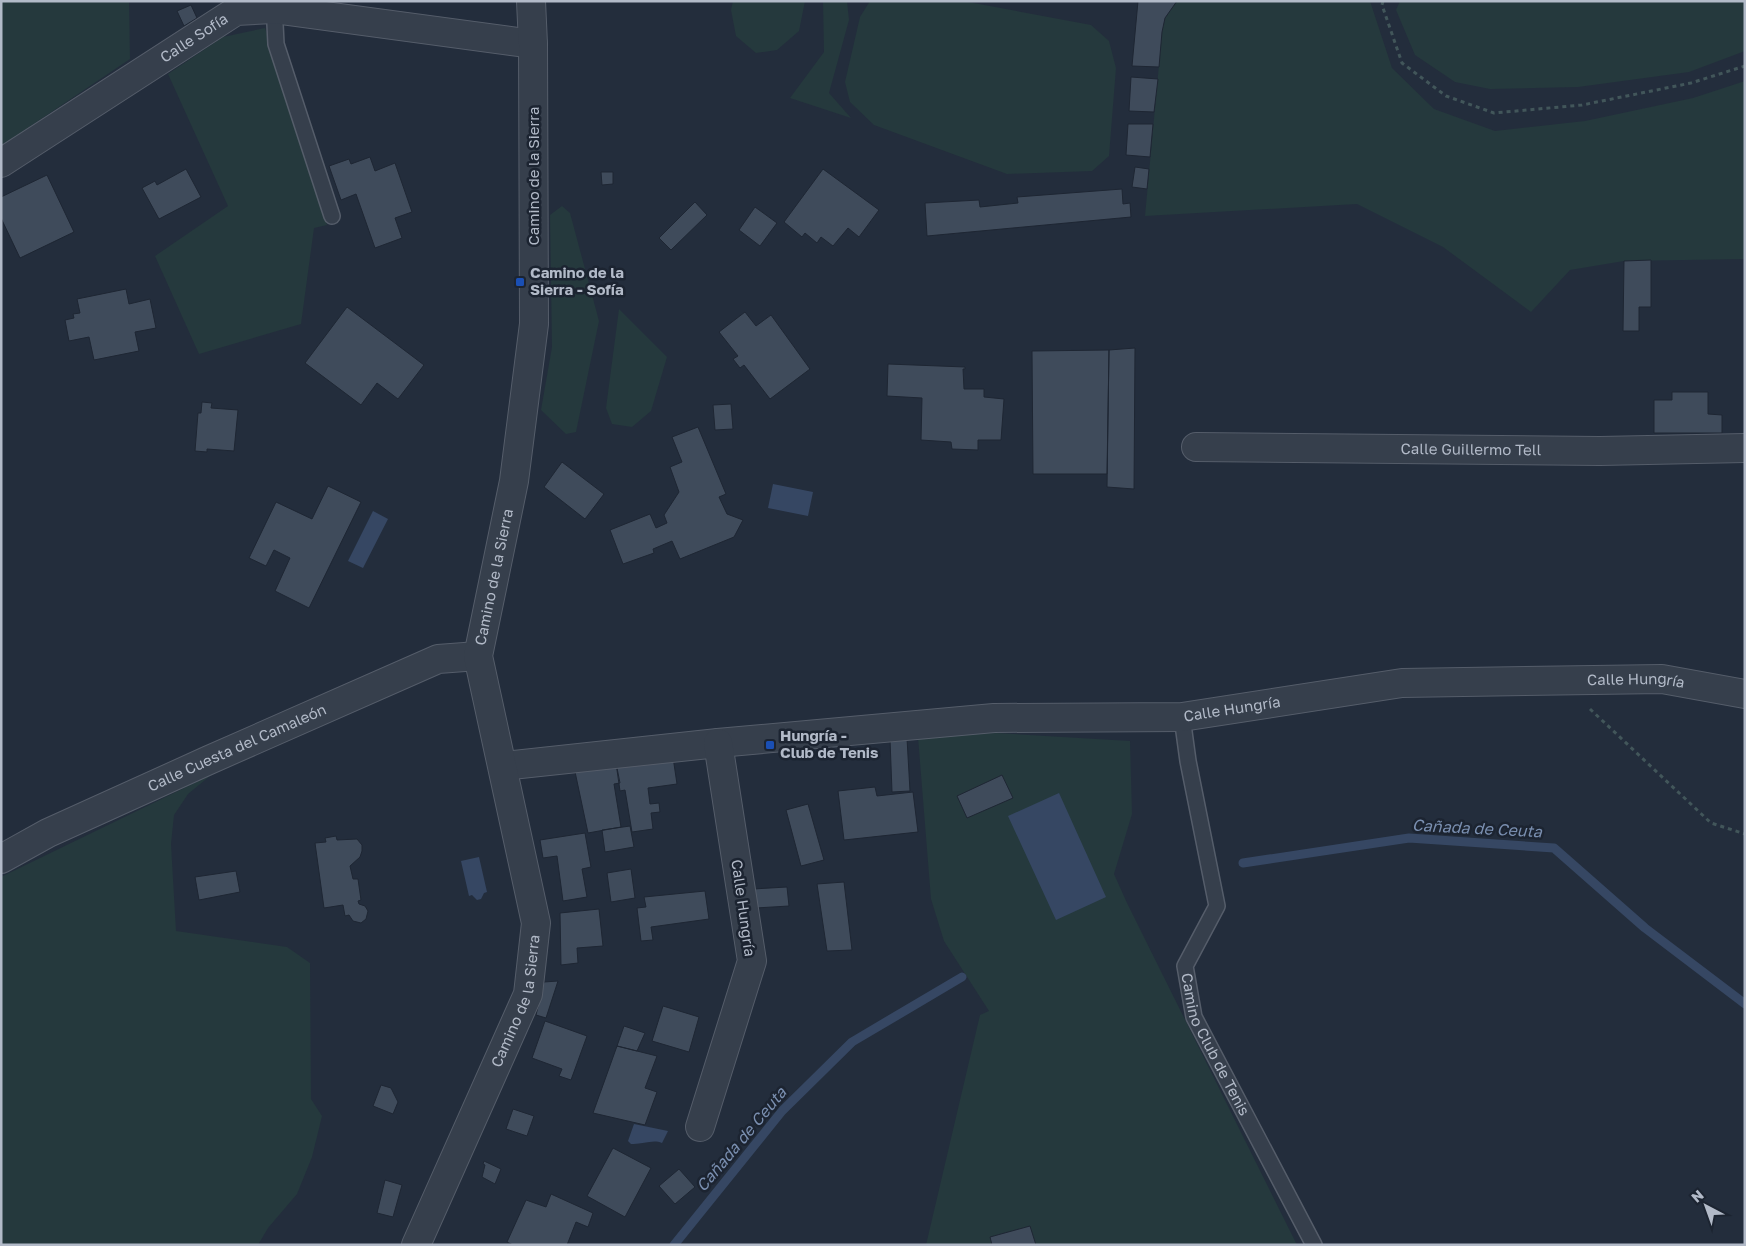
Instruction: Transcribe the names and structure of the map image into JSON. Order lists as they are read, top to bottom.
{
  "streets": {
    "street": [
      "Calle Sofía",
      "Camino de la Sierra",
      "Calle Guillermo Tell",
      "Calle Hungría",
      "Calle Cuesta del Camaleón"
    ],
    "lane": ["Camino Club de Tenis"]
  },
  "crossings": [
    ["Calle Sofía", "Camino de la Sierra"],
    ["Camino de la Sierra", "Calle Hungría"],
    ["Camino de la Sierra", "Calle Cuesta del Camaleón"],
    ["Calle Hungría", "Camino Club de Tenis"]
  ],
  "water": ["Cañada de Ceuta"],
  "places": {
    "transit": ["Camino de la Sierra - Sofía", "Hungría - Club de Tenis"]
  },
  "north": "top left"
}
